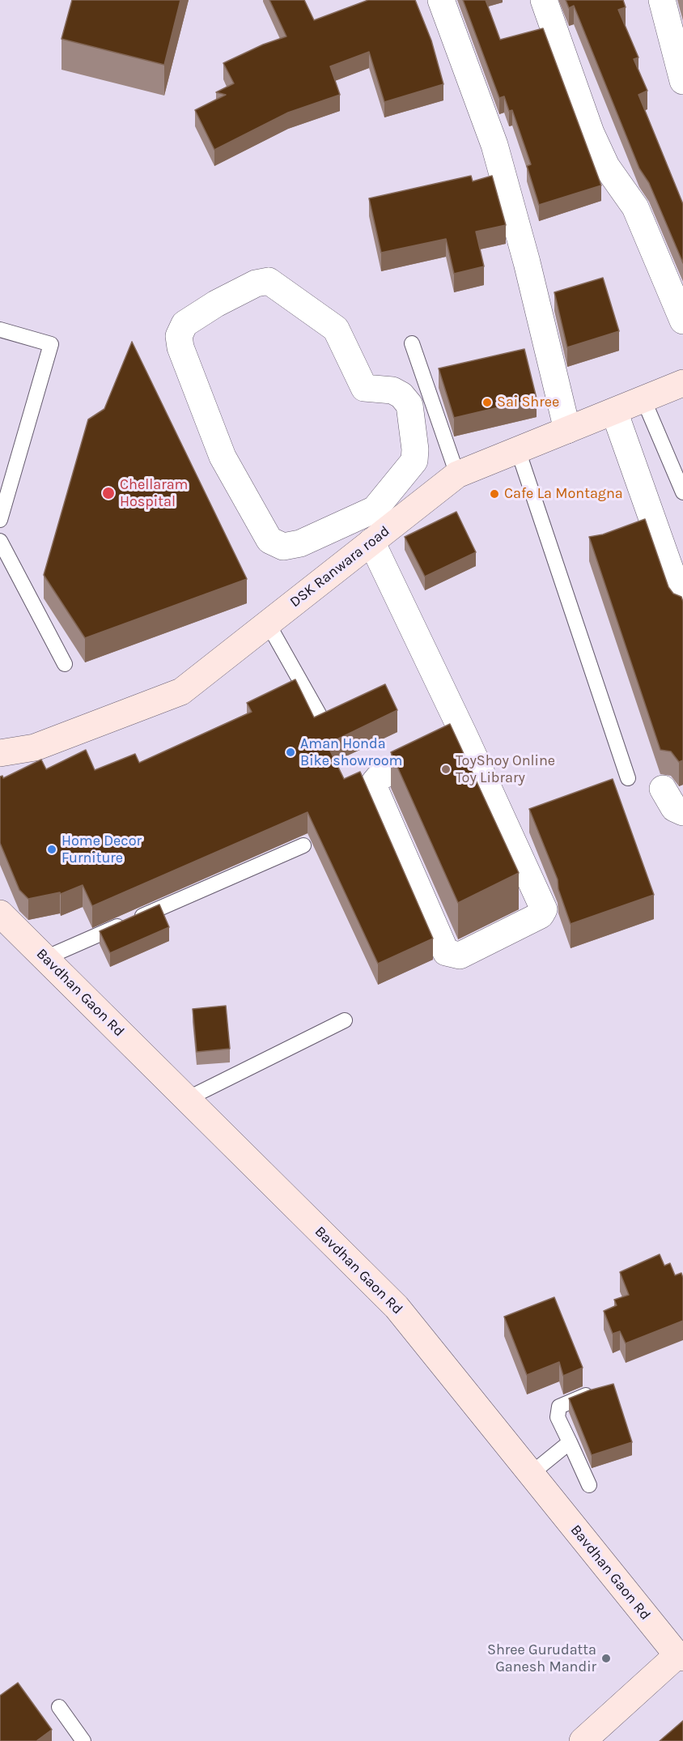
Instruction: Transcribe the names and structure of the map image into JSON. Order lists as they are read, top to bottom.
{
  "streets": {
    "street": ["DSK Ranwara road", "Bavdhan Gaon Rd"]
  },
  "places": [
    "Sai Shree",
    "Chellaram Hospital",
    "Cafe La Montagna",
    "Aman Honda Bike showroom",
    "ToyShoy Online Toy Library",
    "Home Decor Furniture",
    "Shree Gurudatta Ganesh Mandir"
  ]
}
